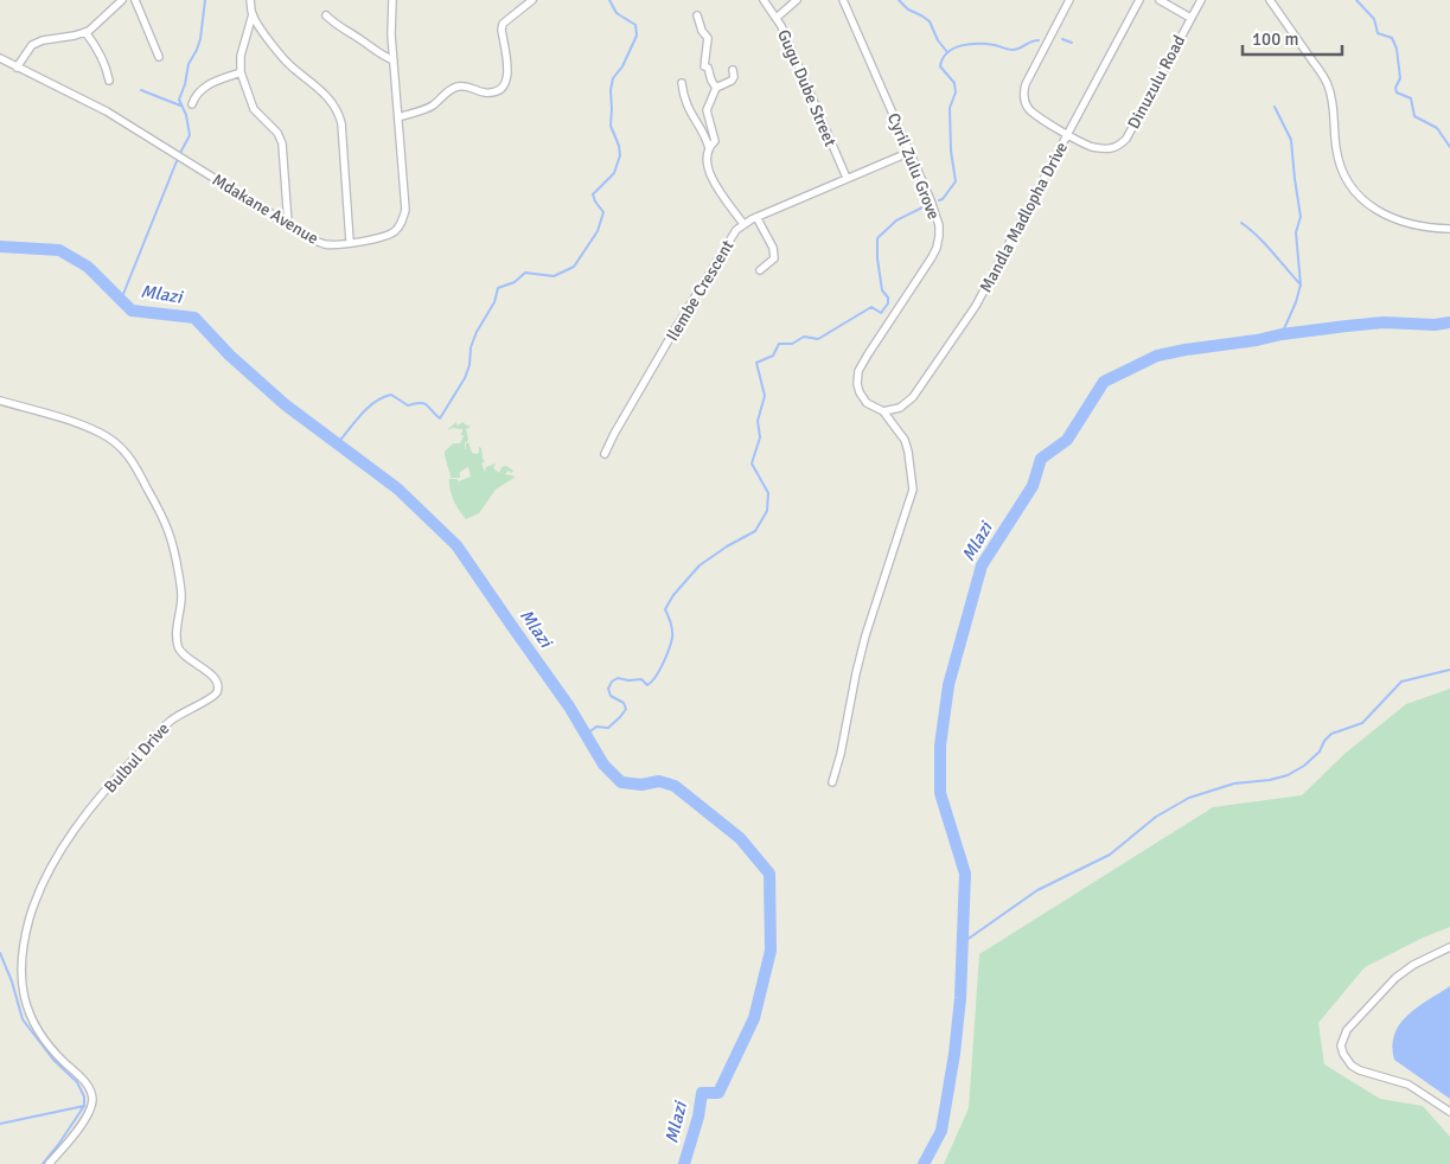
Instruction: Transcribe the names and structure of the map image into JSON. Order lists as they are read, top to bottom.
{
  "streets": {
    "street": [
      "Dinuzulu Road",
      "Gugu Dube Street",
      "Cyril Zulu Grove",
      "Mdakane Avenue",
      "Mandla Madlopha Drive",
      "Ilembe Crescent",
      "Bulbul Drive"
    ]
  },
  "crossings": [
    ["Dinuzulu Road", "Mandla Madlopha Drive"],
    ["Gugu Dube Street", "Ilembe Crescent"],
    ["Cyril Zulu Grove", "Mandla Madlopha Drive"],
    ["Cyril Zulu Grove", "Ilembe Crescent"]
  ],
  "water": ["Mlazi"],
  "scale_bar": "100 m"
}
